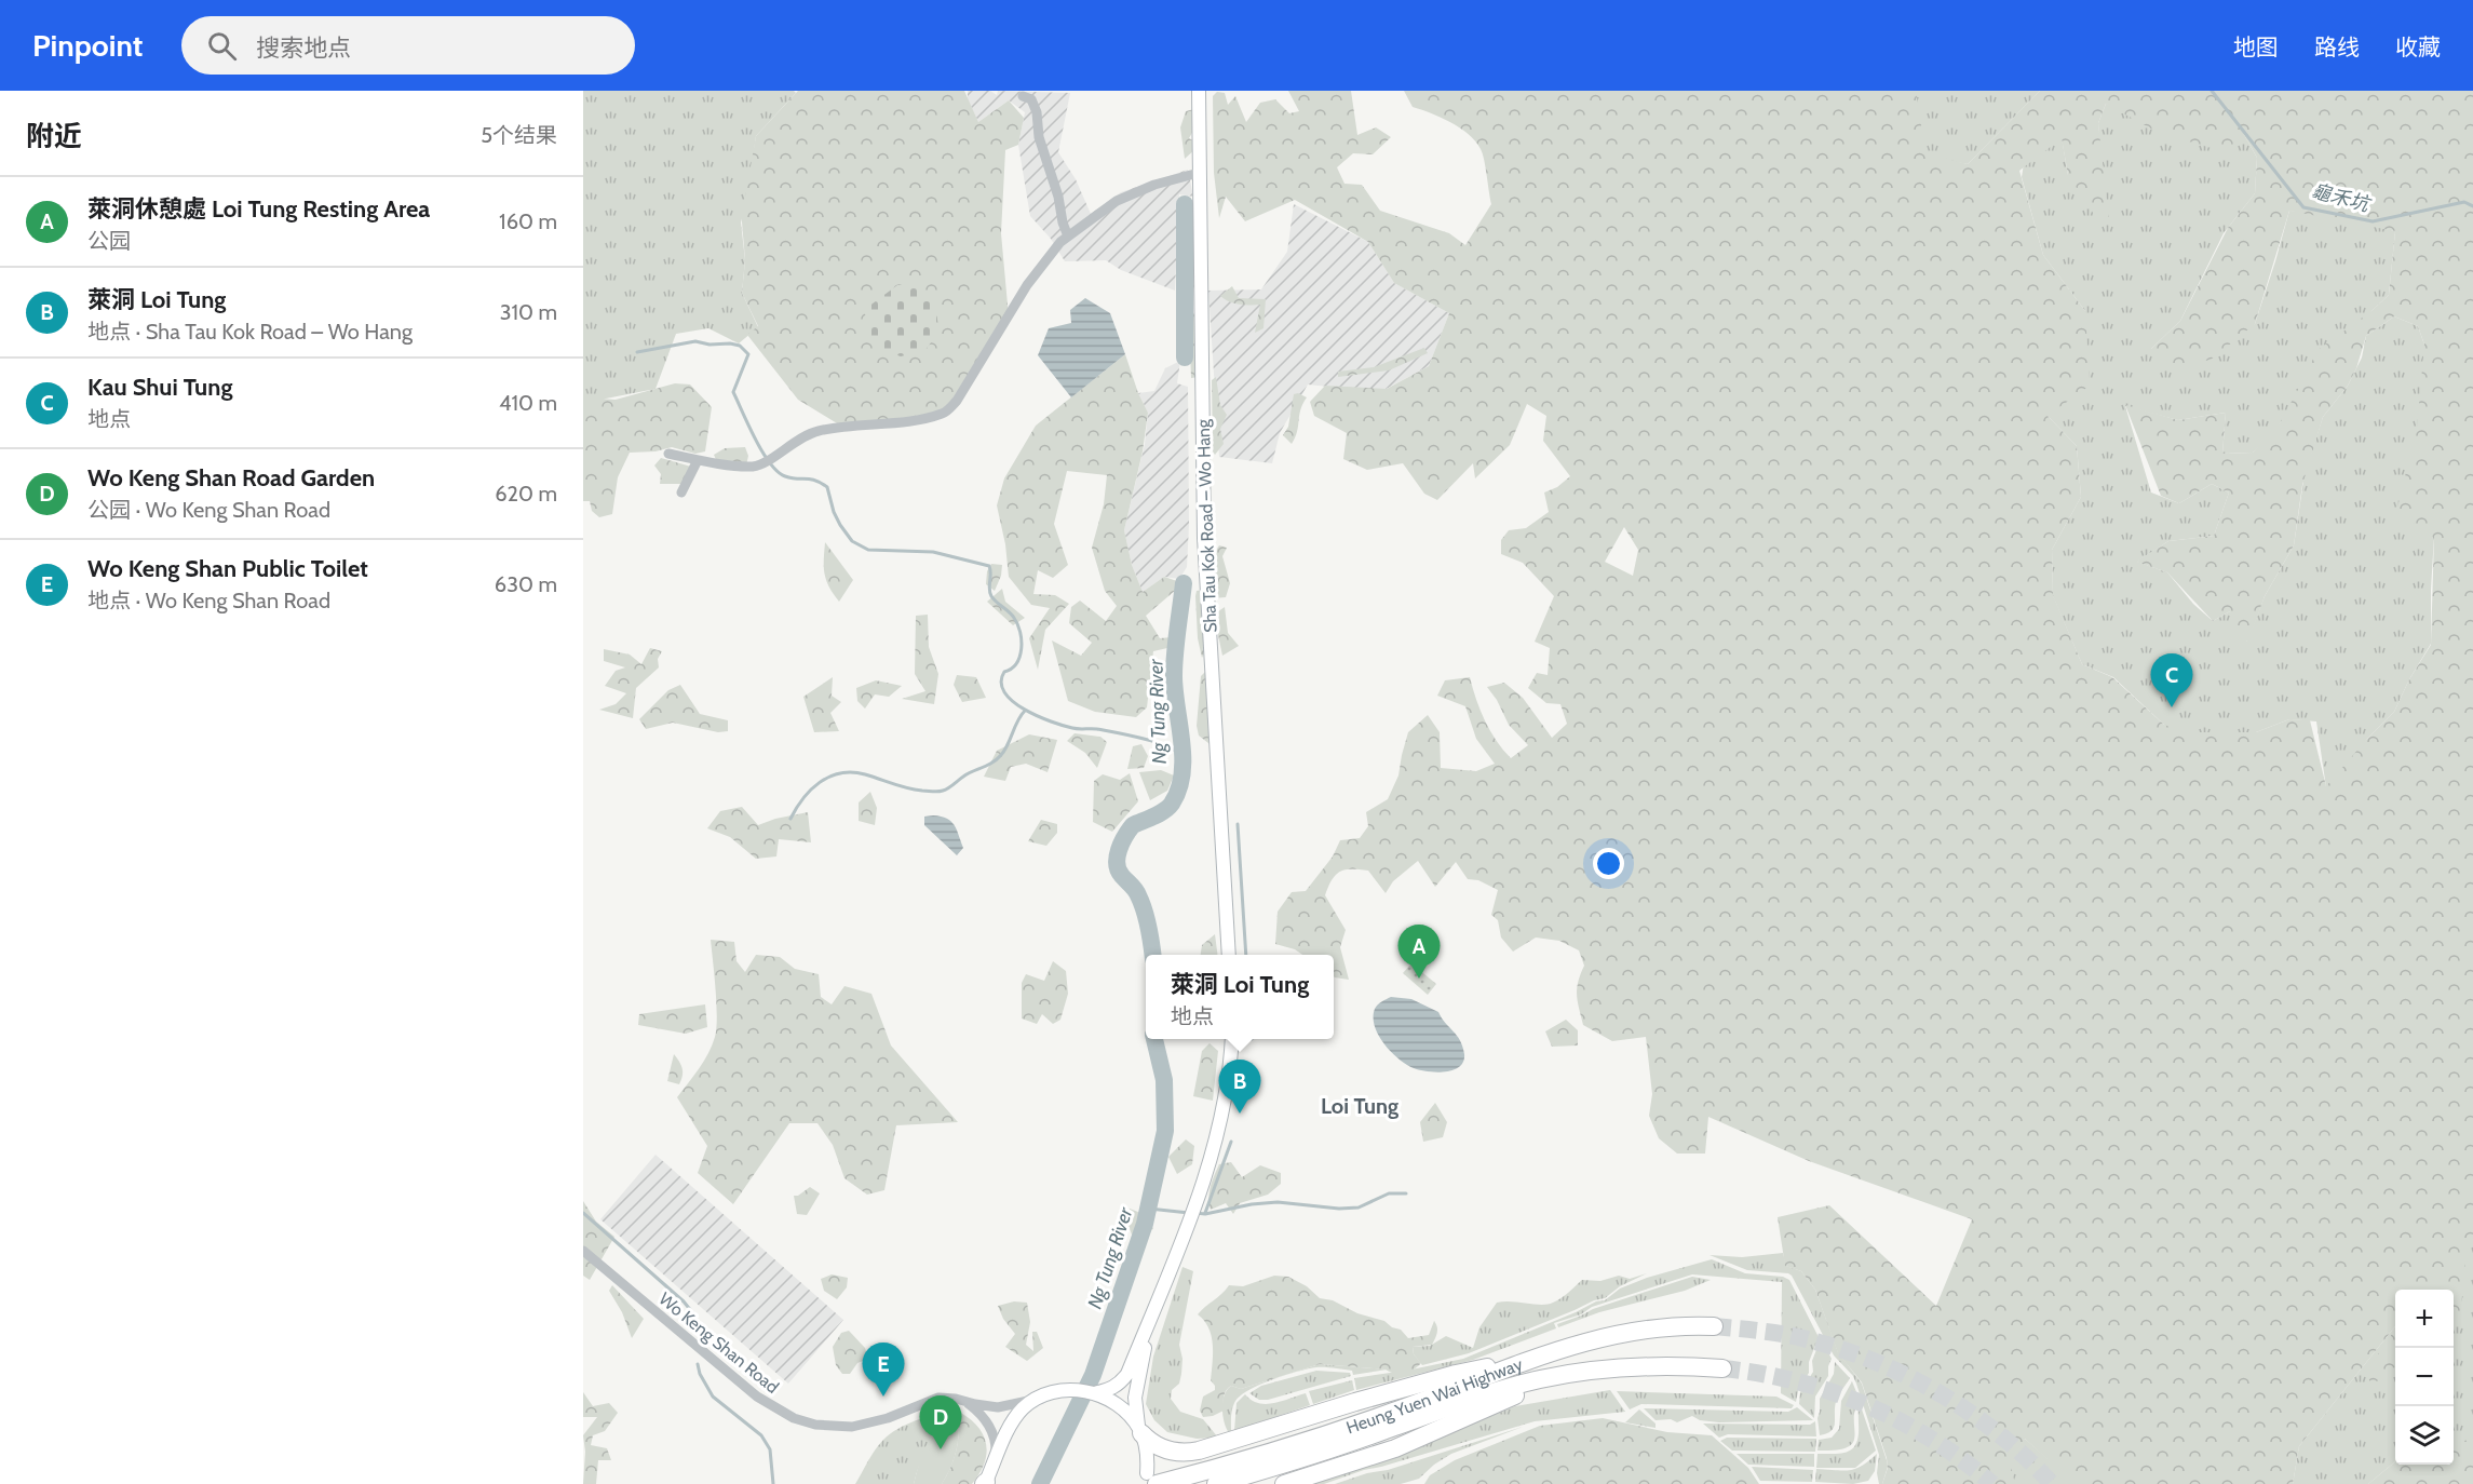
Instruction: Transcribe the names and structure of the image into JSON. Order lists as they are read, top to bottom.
{
  "streets": {
    "highway": ["Heung Yuen Wai Highway"],
    "main road": ["Sha Tau Kok Road – Wo Hang"],
    "street": ["Wo Keng Shan Road"]
  },
  "districts": ["Loi Tung"],
  "water": ["龜禾坑", "Ng Tung River"],
  "page": {
    "header": "Pinpoint",
    "search": "搜索地点",
    "nav": ["地图", "路线", "收藏"],
    "heading": ["附近", "5个结果"],
    "list": [
      {
        "mark": "A",
        "name": "萊洞休憩處 Loi Tung Resting Area",
        "note": "公园",
        "value": "160 m"
      },
      {
        "mark": "B",
        "name": "萊洞 Loi Tung",
        "note": "地点 · Sha Tau Kok Road – Wo Hang",
        "value": "310 m"
      },
      {
        "mark": "C",
        "name": "Kau Shui Tung",
        "note": "地点",
        "value": "410 m"
      },
      {
        "mark": "D",
        "name": "Wo Keng Shan Road Garden",
        "note": "公园 · Wo Keng Shan Road",
        "value": "620 m"
      },
      {
        "mark": "E",
        "name": "Wo Keng Shan Public Toilet",
        "note": "地点 · Wo Keng Shan Road",
        "value": "630 m"
      }
    ],
    "pins": [
      "C",
      "A",
      "B",
      "E",
      "D"
    ],
    "popup": ["萊洞 Loi Tung", "地点"],
    "map_buttons": ["+", "−"]
  }
}
